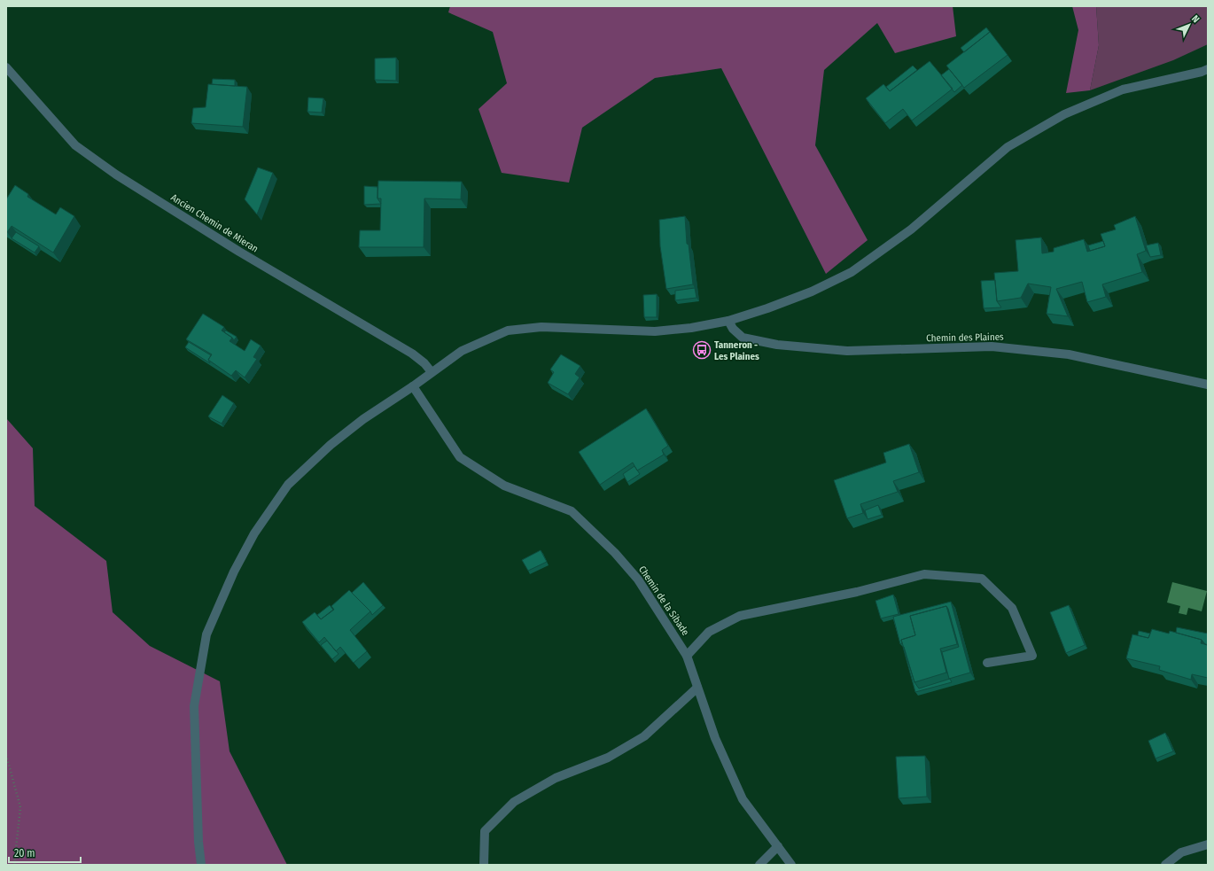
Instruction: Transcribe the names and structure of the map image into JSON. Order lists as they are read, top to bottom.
{
  "streets": {
    "street": ["Ancien Chemin de Mieran", "Chemin des Plaines", "Chemin de la Sibade"]
  },
  "places": {
    "bus stop": ["Tanneron - Les Plaines"]
  },
  "scale_bar": "20 m",
  "north": "top right"
}
